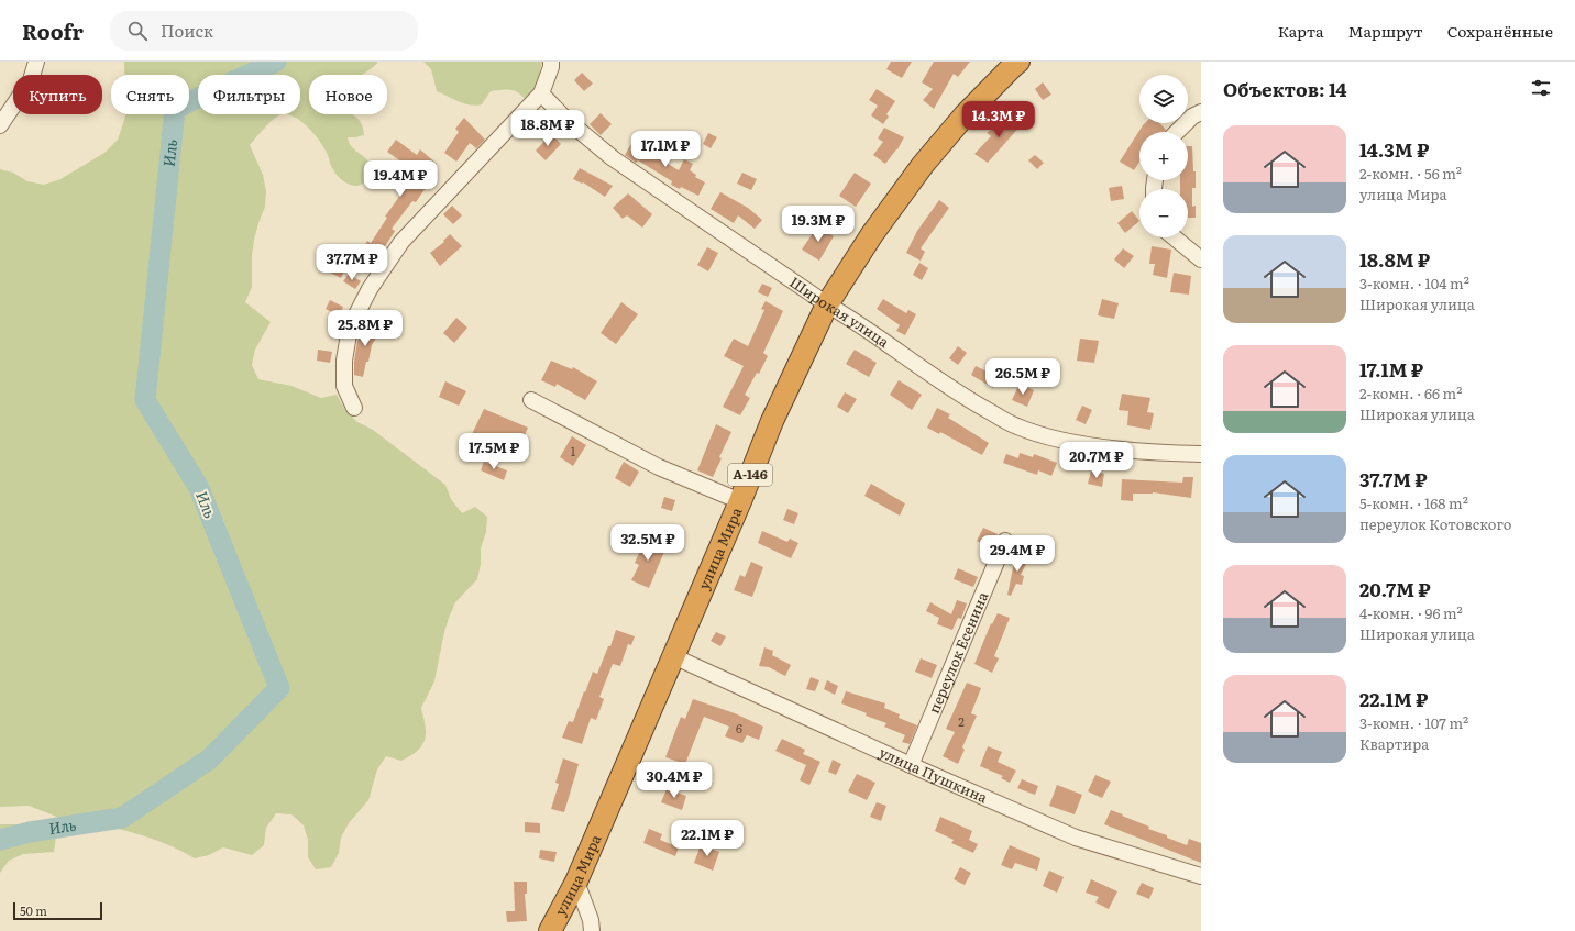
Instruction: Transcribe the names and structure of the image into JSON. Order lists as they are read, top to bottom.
{
  "streets": {
    "highway": ["А-146", "улица Мира"],
    "street": ["Широкая улица", "переулок Есенина", "улица Пушкина"]
  },
  "crossings": [
    ["Широкая улица", "улица Мира"],
    ["улица Мира", "улица Пушкина"],
    ["переулок Есенина", "улица Пушкина"]
  ],
  "water": ["Иль"],
  "house_numbers": ["1", "2", "6"],
  "scale_bar": "50 m",
  "page": {
    "header": "Roofr",
    "search": "Поиск",
    "nav": ["Карта", "Маршрут", "Сохранённые"],
    "heading": "Объектов: 14",
    "map_buttons": ["+", "−"],
    "chip": [
      "Купить",
      "Снять",
      "Фильтры",
      "Новое"
    ],
    "price": [
      "14.3M ₽",
      "18.8M ₽",
      "17.1M ₽",
      "19.4M ₽",
      "19.3M ₽",
      "37.7M ₽",
      "25.8M ₽",
      "26.5M ₽",
      "17.5M ₽",
      "20.7M ₽",
      "32.5M ₽",
      "29.4M ₽",
      "30.4M ₽",
      "22.1M ₽"
    ],
    "list": [
      {
        "name": "14.3M ₽",
        "note": "2-комн. · 56 m² · улица Мира"
      },
      {
        "name": "18.8M ₽",
        "note": "3-комн. · 104 m² · Широкая улица"
      },
      {
        "name": "17.1M ₽",
        "note": "2-комн. · 66 m² · Широкая улица"
      },
      {
        "name": "37.7M ₽",
        "note": "5-комн. · 168 m² · переулок Котовского"
      },
      {
        "name": "20.7M ₽",
        "note": "4-комн. · 96 m² · Широкая улица"
      },
      {
        "name": "22.1M ₽",
        "note": "3-комн. · 107 m² · Квартира"
      }
    ],
    "scale": "50 m"
  }
}
